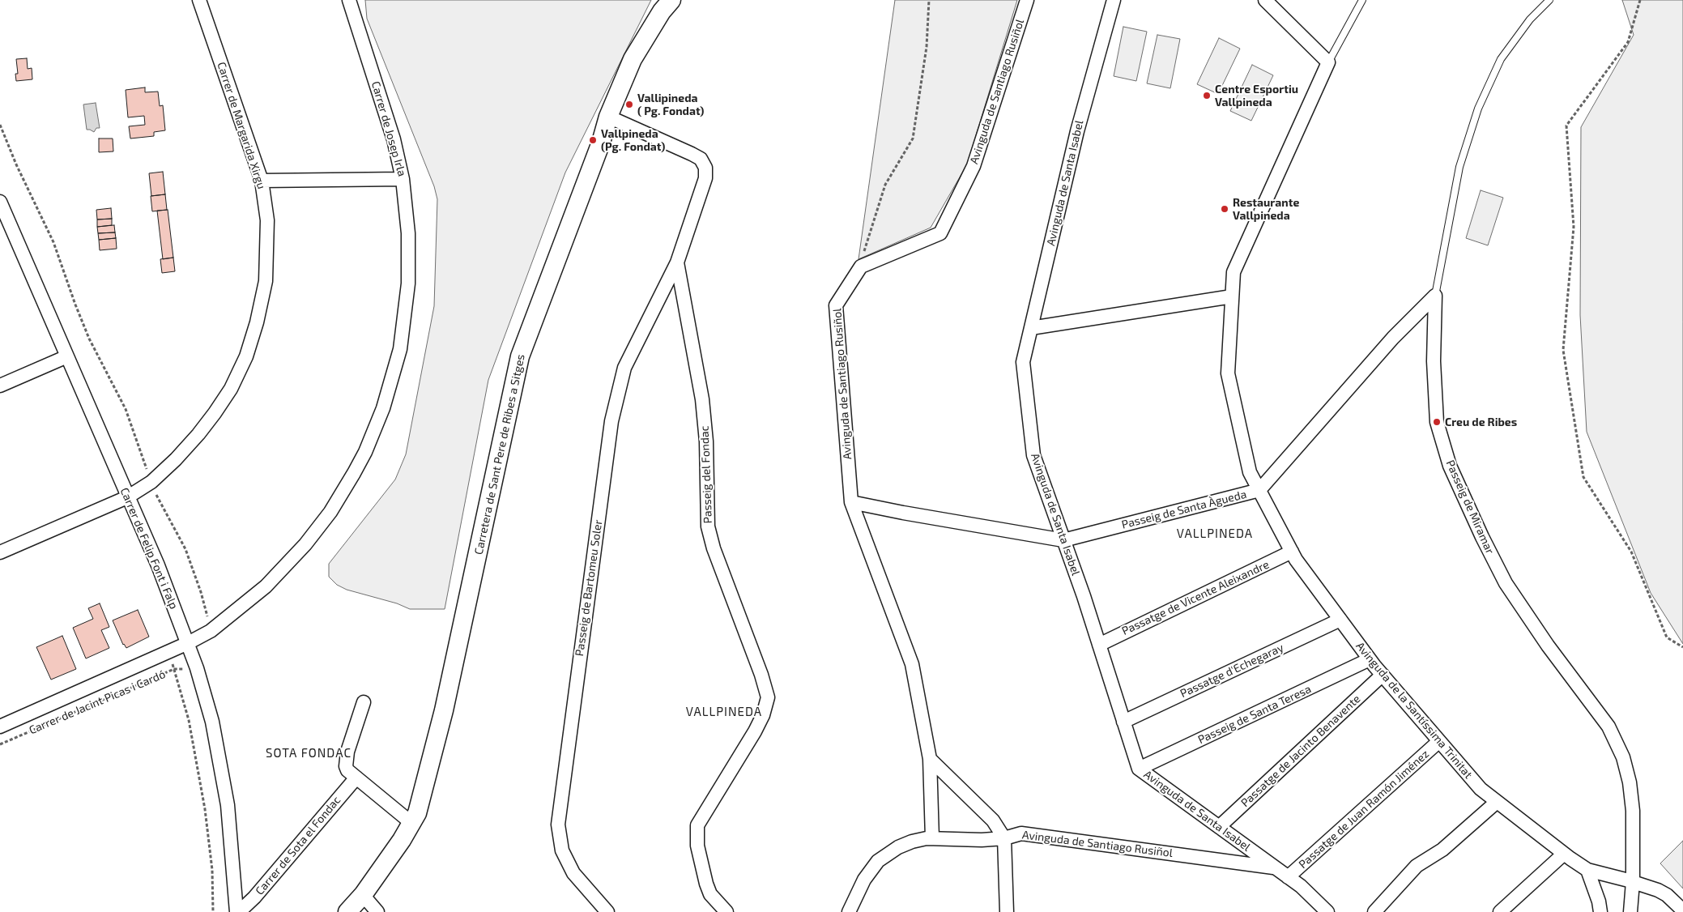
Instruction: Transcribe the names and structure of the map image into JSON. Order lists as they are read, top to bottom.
{
  "streets": {
    "street": [
      "Avinguda de Santiago Rusiñol",
      "Carrer de Margarida Xirgu",
      "Carrer de Josep Irla",
      "Avinguda de Santa Isabel",
      "Carretera de Sant Pere de Ribes a Sitges",
      "Passeig del Fondac",
      "Passeig de Miramar",
      "Passeig de Santa Àgueda",
      "Carrer de Felip Font i Falp",
      "Passeig de Bartomeu Soler",
      "Passatge de Vicente Aleixandre",
      "Passatge d'Echegaray",
      "Carrer de Jacint Picas i Cardó",
      "Avinguda de la Santíssima Trinitat",
      "Passeig de Santa Teresa",
      "Passatge de Jacinto Benavente",
      "Passatge de Juan Ramón Jiménez",
      "Carrer de Sota el Fondac"
    ]
  },
  "crossings": [
    ["Avinguda de Santiago Rusiñol", "Avinguda de Santa Isabel"],
    ["Avinguda de Santiago Rusiñol", "Passeig de Santa Àgueda"],
    ["Carrer de Margarida Xirgu", "Carrer de Felip Font i Falp"],
    ["Carrer de Josep Irla", "Carrer de Felip Font i Falp"],
    ["Carrer de Josep Irla", "Carrer de Jacint Picas i Cardó"],
    ["Avinguda de Santa Isabel", "Passeig de Santa Àgueda"],
    ["Avinguda de Santa Isabel", "Passatge de Vicente Aleixandre"],
    ["Avinguda de Santa Isabel", "Passatge d'Echegaray"],
    ["Avinguda de Santa Isabel", "Passeig de Santa Teresa"],
    ["Avinguda de Santa Isabel", "Passatge de Jacinto Benavente"],
    ["Avinguda de Santa Isabel", "Passatge de Juan Ramón Jiménez"],
    ["Carretera de Sant Pere de Ribes a Sitges", "Passeig del Fondac"],
    ["Passeig del Fondac", "Passeig de Bartomeu Soler"],
    ["Passeig de Miramar", "Passeig de Santa Àgueda"],
    ["Passeig de Miramar", "Avinguda de la Santíssima Trinitat"],
    ["Passeig de Santa Àgueda", "Avinguda de la Santíssima Trinitat"],
    ["Carrer de Felip Font i Falp", "Carrer de Jacint Picas i Cardó"],
    ["Carrer de Felip Font i Falp", "Carrer de Sota el Fondac"],
    ["Passatge de Vicente Aleixandre", "Avinguda de la Santíssima Trinitat"],
    ["Passatge d'Echegaray", "Avinguda de la Santíssima Trinitat"],
    ["Avinguda de la Santíssima Trinitat", "Passeig de Santa Teresa"],
    ["Avinguda de la Santíssima Trinitat", "Passatge de Jacinto Benavente"],
    ["Avinguda de la Santíssima Trinitat", "Passatge de Juan Ramón Jiménez"]
  ],
  "districts": ["VALLPINEDA", "VALLPINEDA", "SOTA FONDAC"],
  "places": [
    "Centre Esportiu Vallpineda",
    "Vallipineda ( Pg. Fondat)",
    "Vallpineda (Pg. Fondat)",
    "Restaurante Vallpineda",
    "Creu de Ribes"
  ]
}
